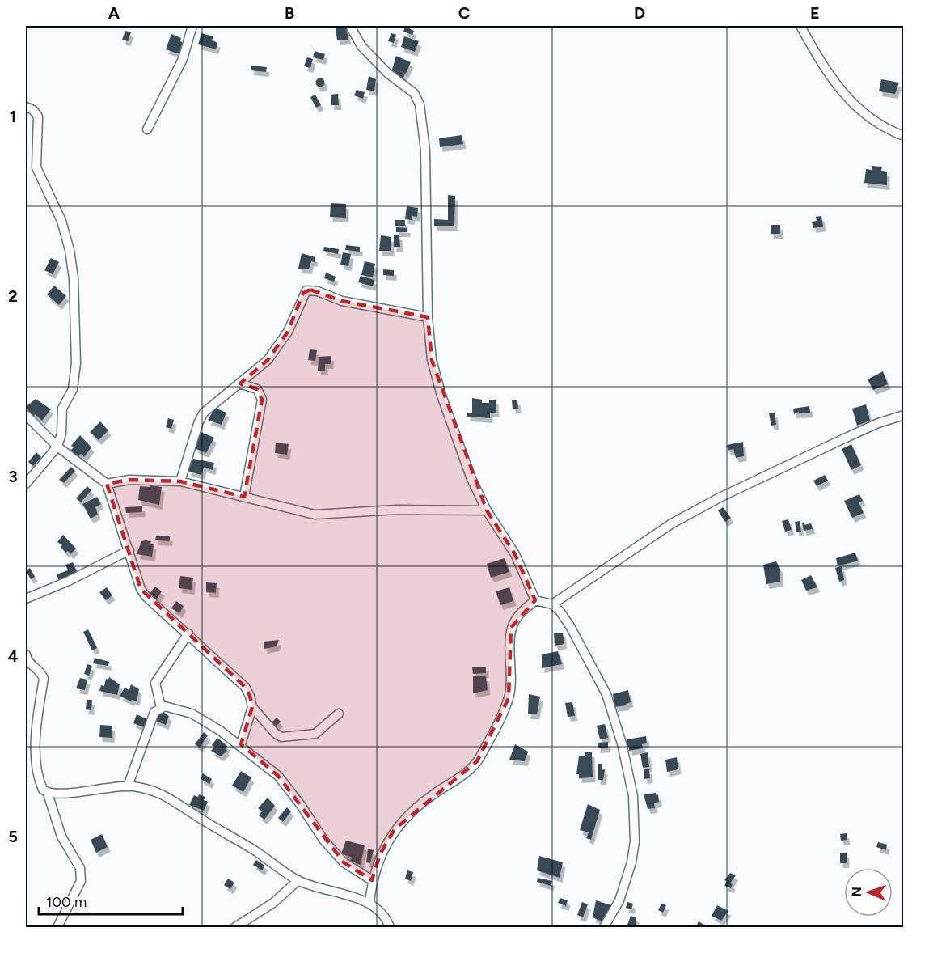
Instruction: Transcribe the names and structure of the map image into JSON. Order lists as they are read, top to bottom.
{
  "scale_bar": "100 m",
  "north": "left",
  "grid": {
    "columns": [
      "A",
      "B",
      "C",
      "D",
      "E"
    ],
    "rows": [
      "1",
      "2",
      "3",
      "4",
      "5"
    ]
  }
}
